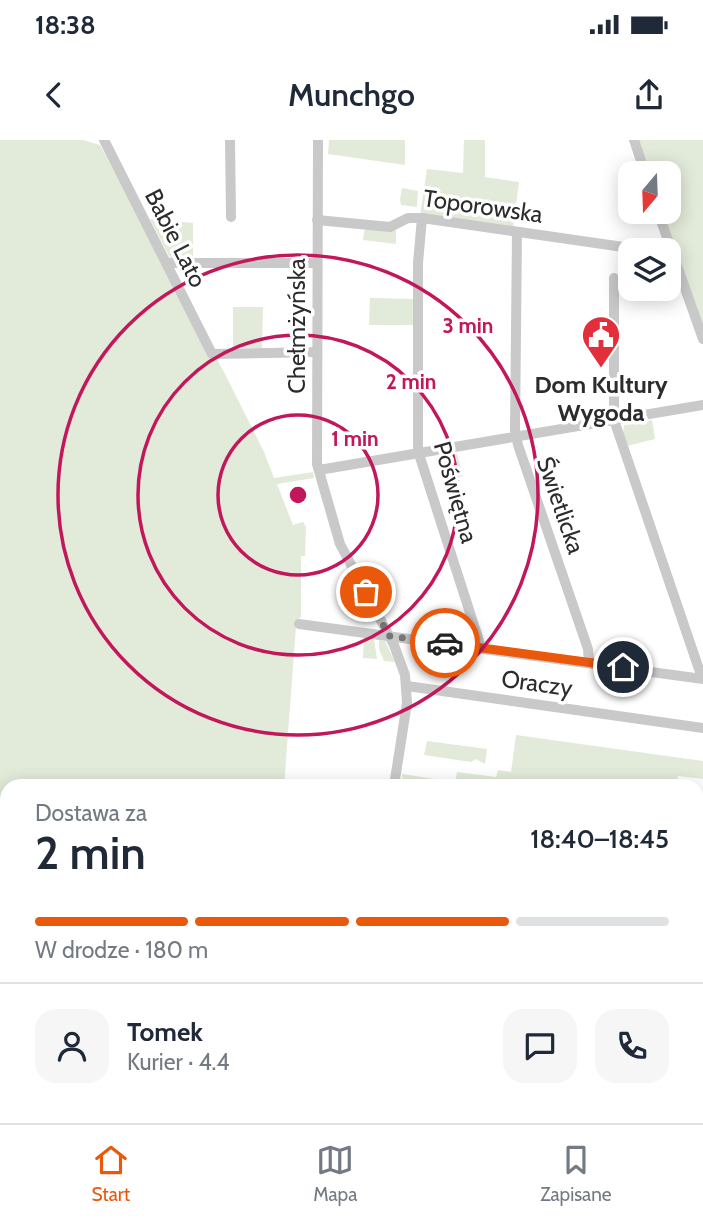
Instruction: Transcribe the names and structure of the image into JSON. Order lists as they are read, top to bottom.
{
  "streets": {
    "street": [
      "Toporowska",
      "Babie Lato",
      "Chełmżyńska",
      "Poświętna",
      "Świetlicka",
      "Oraczy"
    ]
  },
  "crossings": [
    ["Toporowska", "Chełmżyńska"],
    ["Toporowska", "Poświętna"],
    ["Toporowska", "Świetlicka"],
    ["Babie Lato", "Chełmżyńska"],
    ["Chełmżyńska", "Oraczy"]
  ],
  "places": {
    "public building": ["Dom Kultury Wygoda"]
  },
  "north": "bottom",
  "page": {
    "status": "18:38",
    "header": "Munchgo",
    "heading": ["2 min", "Dostawa za", "18:40–18:45"],
    "panel": ["Tomek", "Kurier · 4.4"],
    "bar": "W drodze · 180 m",
    "tabs": ["Start", "Mapa", "Zapisane"]
  },
  "rings": ["3 min", "2 min", "1 min"]
}
